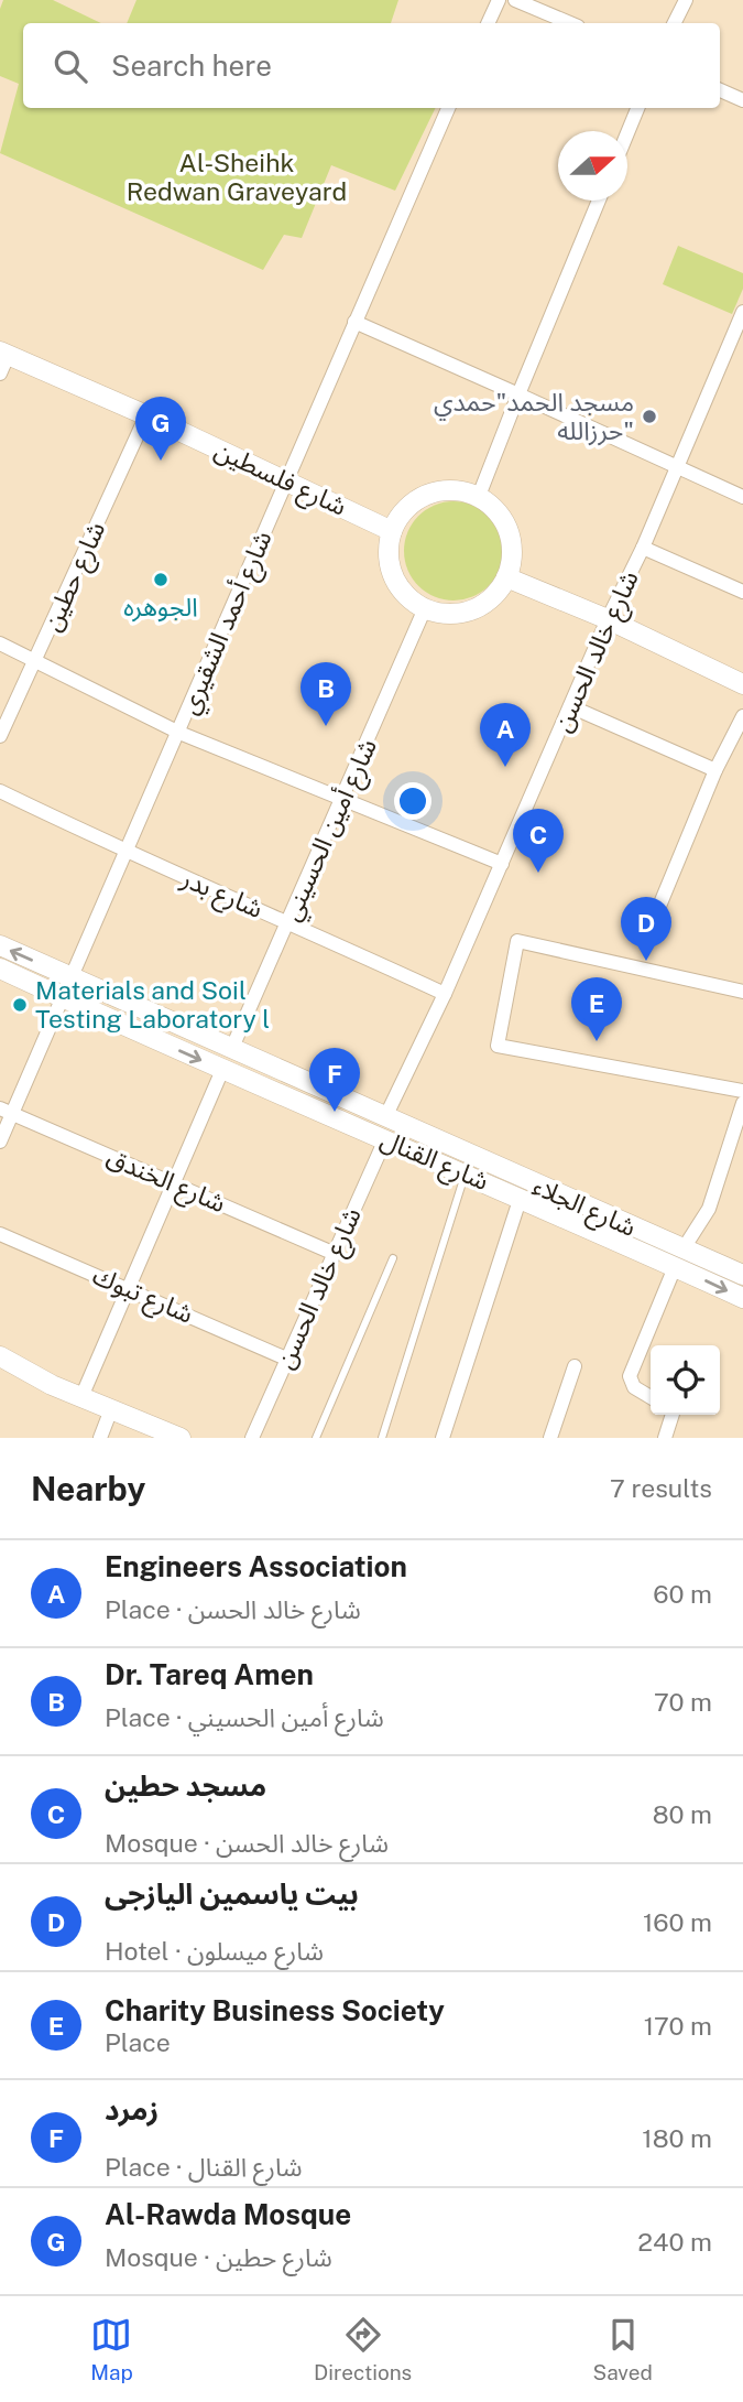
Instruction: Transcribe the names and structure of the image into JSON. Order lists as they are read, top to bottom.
{
  "streets": {
    "main road": ["شارع فلسطين", "شارع القنال", "شارع الجلاء"],
    "street": [
      "شارع حطين",
      "شارع أحمد الشقيري",
      "شارع خالد الحسن",
      "شارع أمين الحسيني",
      "شارع بدر",
      "شارع الخندق",
      "شارع تبوك"
    ]
  },
  "crossings": [
    ["شارع فلسطين", "شارع حطين"],
    ["شارع فلسطين", "شارع أحمد الشقيري"],
    ["شارع فلسطين", "شارع أمين الحسيني"],
    ["شارع أحمد الشقيري", "شارع بدر"],
    ["شارع أحمد الشقيري", "شارع القنال"],
    ["شارع أحمد الشقيري", "شارع الخندق"],
    ["شارع خالد الحسن", "شارع بدر"],
    ["شارع خالد الحسن", "شارع القنال"],
    ["شارع خالد الحسن", "شارع الخندق"],
    ["شارع خالد الحسن", "شارع الجلاء"],
    ["شارع خالد الحسن", "شارع تبوك"],
    ["شارع أمين الحسيني", "شارع بدر"],
    ["شارع أمين الحسيني", "شارع القنال"],
    ["شارع القنال", "شارع الجلاء"]
  ],
  "parks": ["Al-Sheihk Redwan Graveyard"],
  "places": ["مسجد الحمد\"حمدي حرزالله\"", "الجوهره", "Materials and Soil Testing Laboratory l"],
  "north": "right",
  "page": {
    "search": "Search here",
    "pins": [
      "G",
      "B",
      "A",
      "C",
      "D",
      "E",
      "F"
    ],
    "heading": ["Nearby", "7 results"],
    "list": [
      {
        "mark": "A",
        "name": "Engineers Association",
        "note": "Place · شارع خالد الحسن",
        "value": "60 m"
      },
      {
        "mark": "B",
        "name": "Dr. Tareq Amen",
        "note": "Place · شارع أمين الحسيني",
        "value": "70 m"
      },
      {
        "mark": "C",
        "name": "مسجد حطين",
        "note": "Mosque · شارع خالد الحسن",
        "value": "80 m"
      },
      {
        "mark": "D",
        "name": "بيت ياسمين اليازجى",
        "note": "Hotel · شارع ميسلون",
        "value": "160 m"
      },
      {
        "mark": "E",
        "name": "Charity Business Society",
        "note": "Place",
        "value": "170 m"
      },
      {
        "mark": "F",
        "name": "زمرد",
        "note": "Place · شارع القنال",
        "value": "180 m"
      },
      {
        "mark": "G",
        "name": "Al-Rawda Mosque",
        "note": "Mosque · شارع حطين",
        "value": "240 m"
      }
    ],
    "nav": ["Map", "Directions", "Saved"]
  }
}
